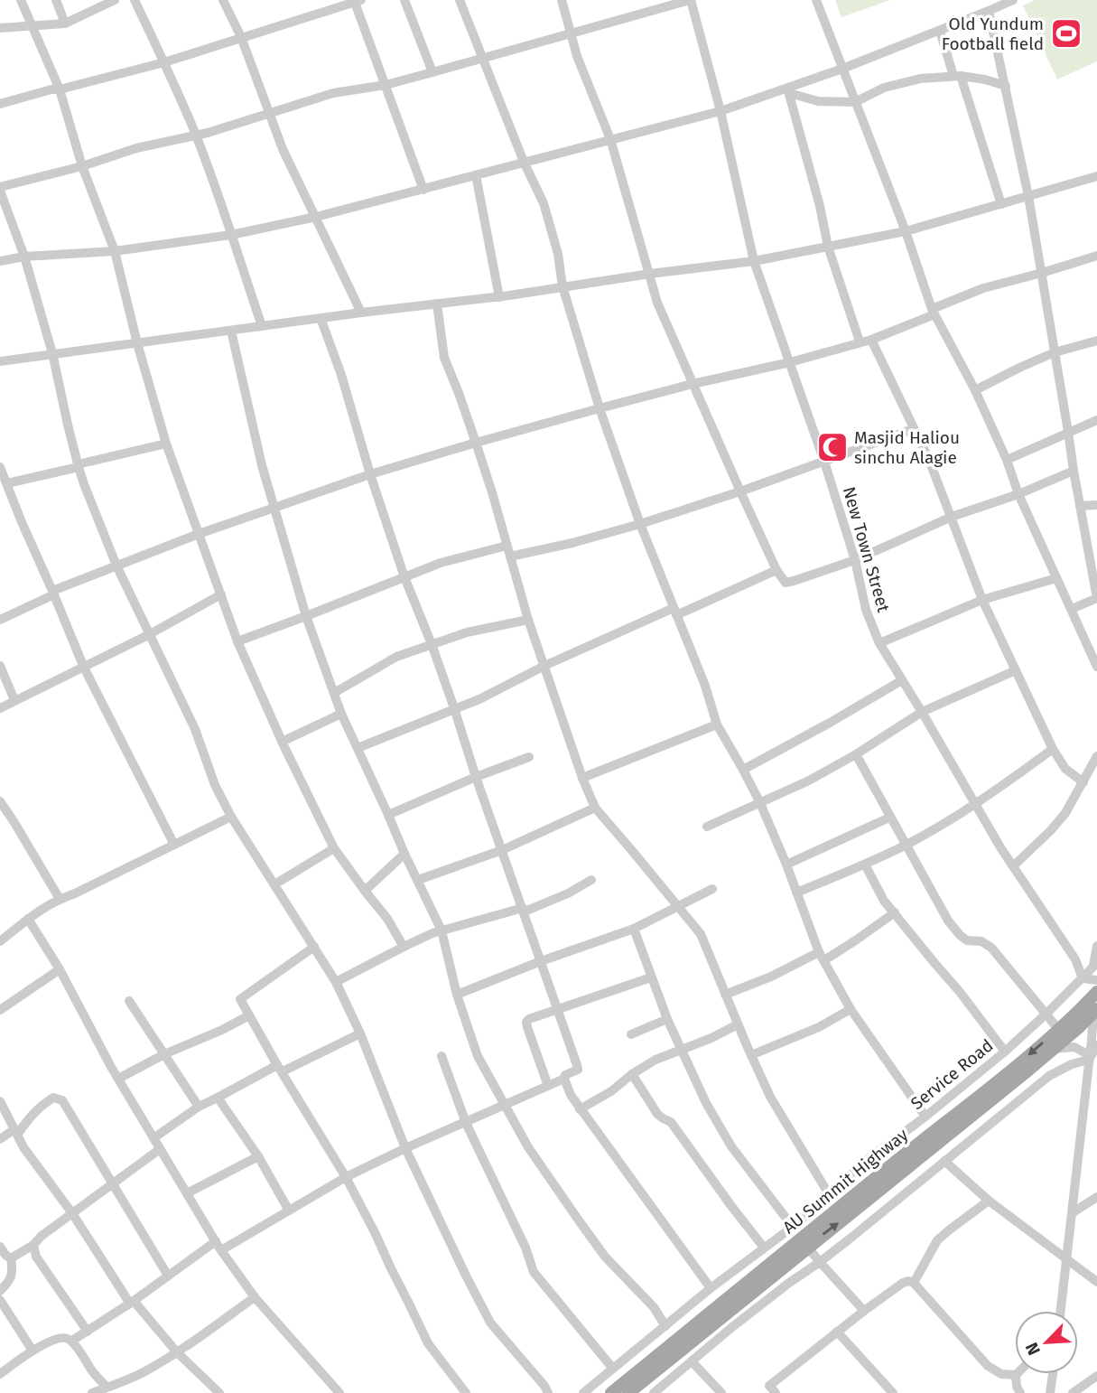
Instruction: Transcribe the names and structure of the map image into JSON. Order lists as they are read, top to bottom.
{
  "streets": {
    "main road": ["AU Summit Highway"],
    "street": ["New Town Street", "Service Road"]
  },
  "crossings": [
    ["New Town Street", "Service Road"]
  ],
  "places": {
    "sports": ["Old Yundum Football field"],
    "mosque": ["Masjid Haliou sinchu Alagie"]
  },
  "north": "bottom left"
}
